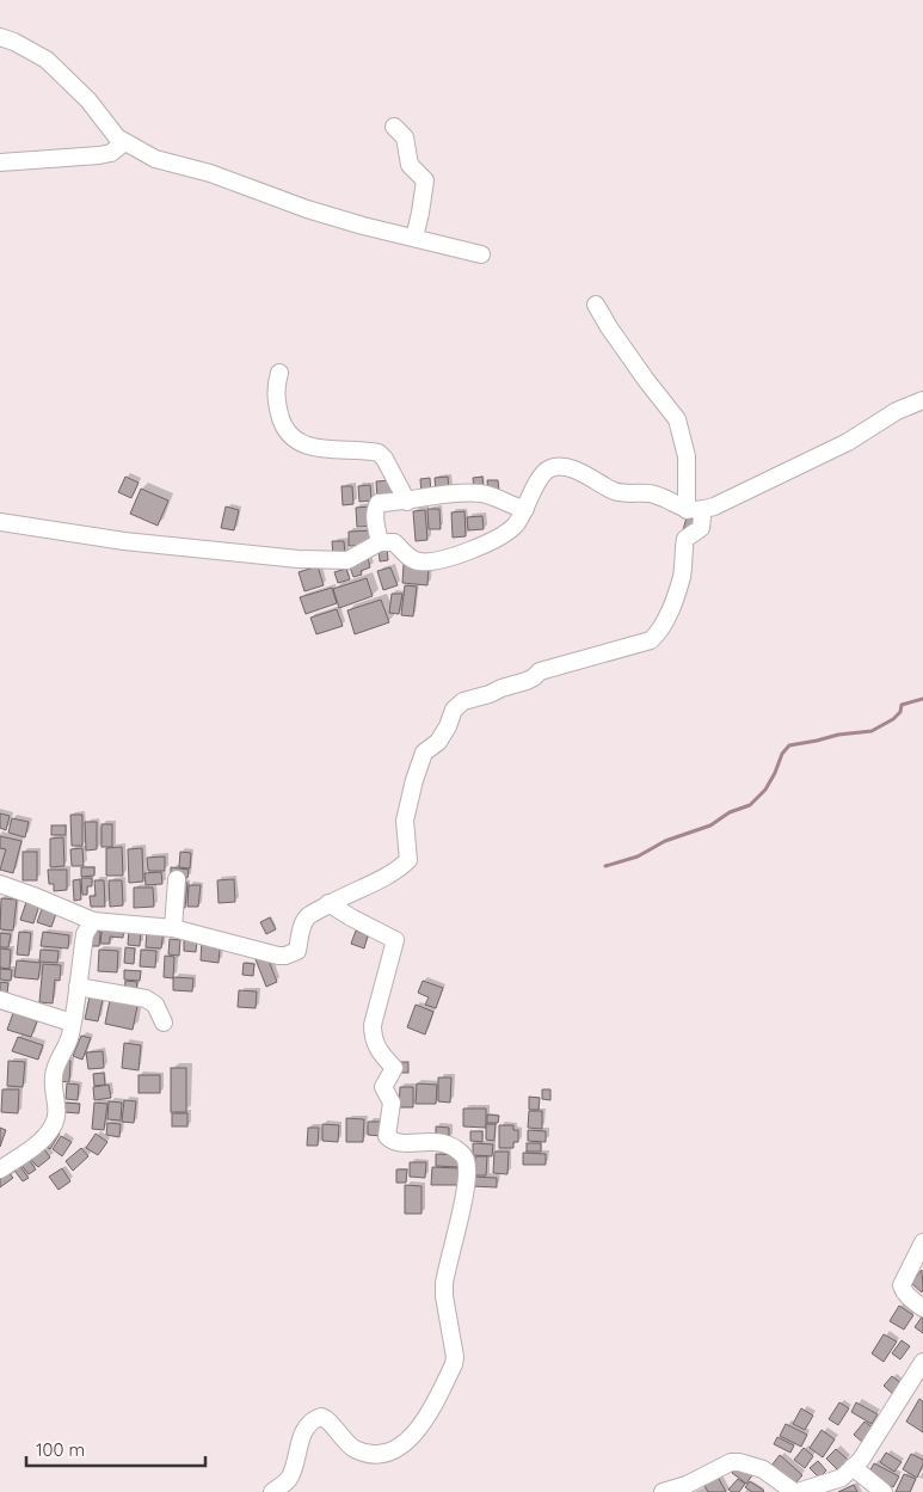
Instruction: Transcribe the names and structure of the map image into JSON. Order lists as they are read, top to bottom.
{
  "scale_bar": "100 m"
}
